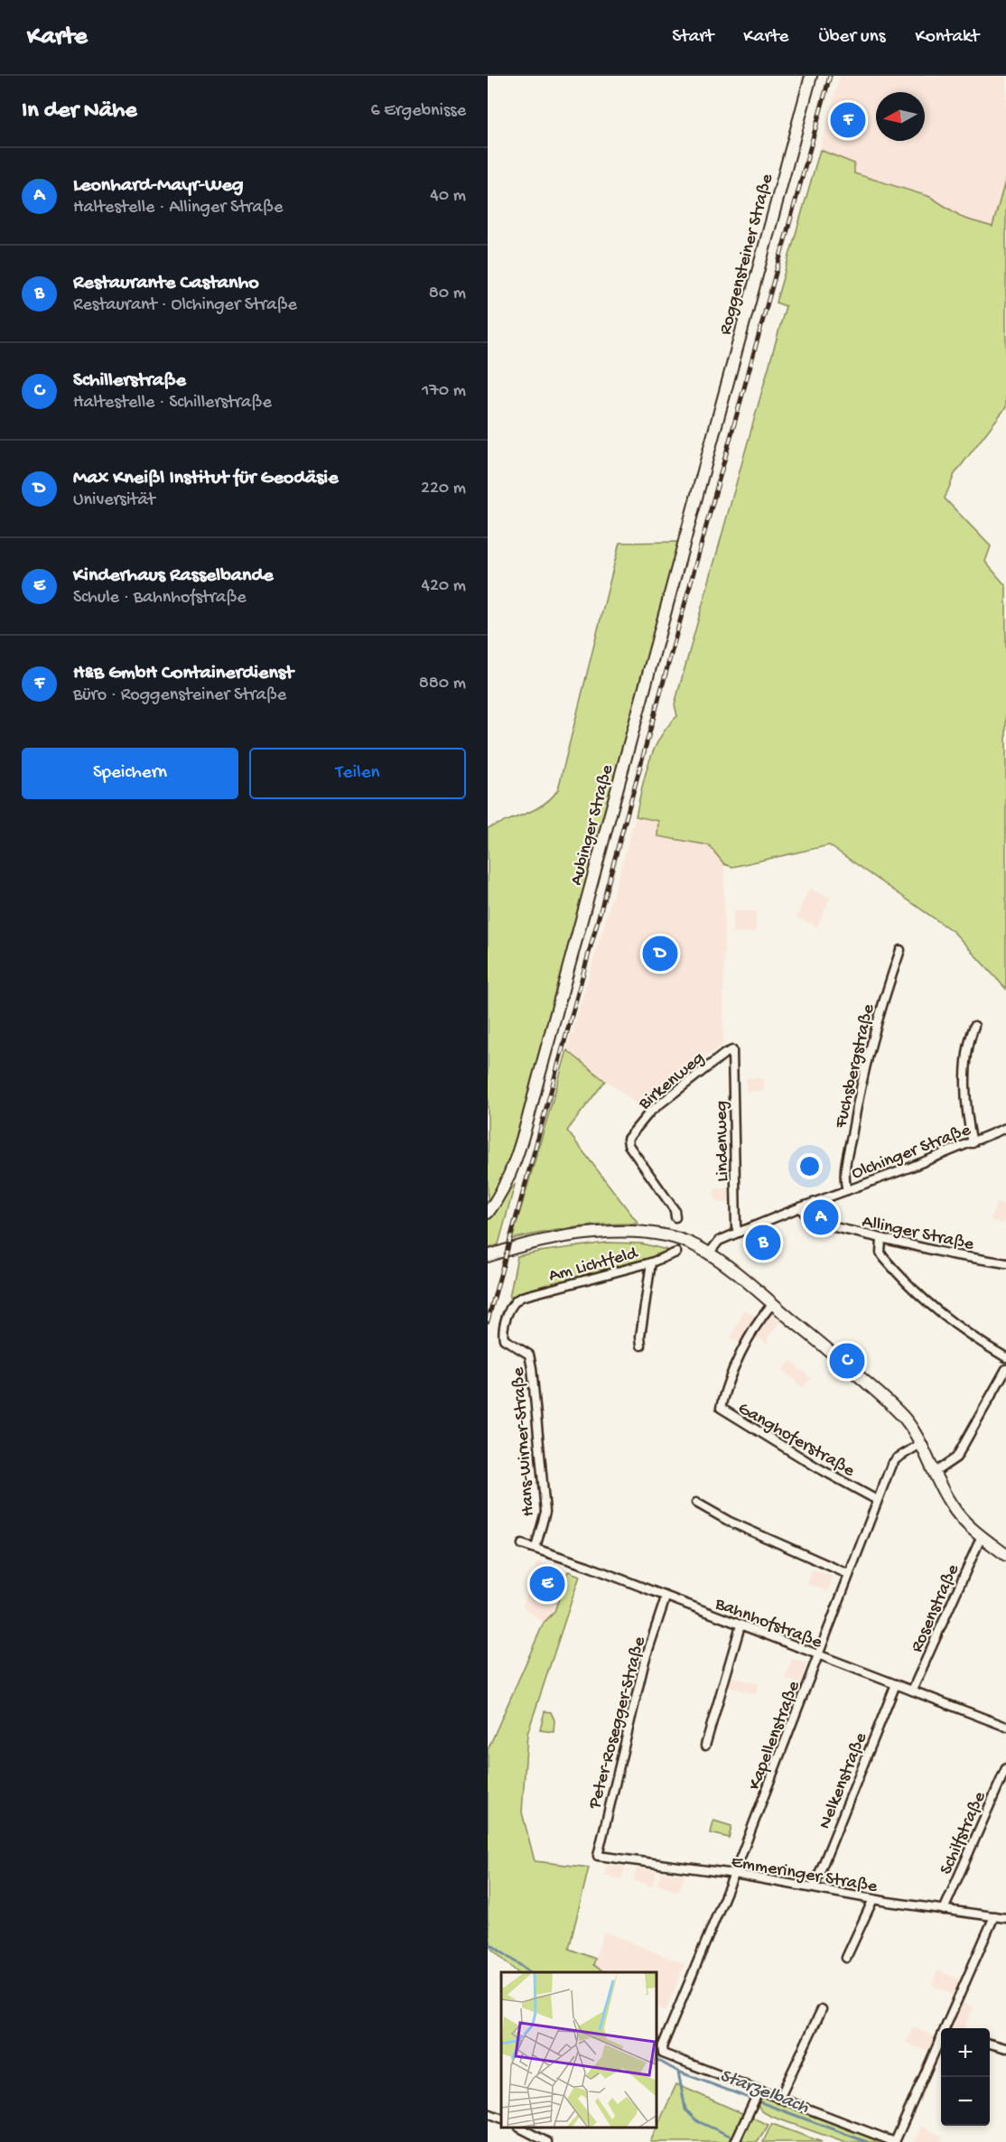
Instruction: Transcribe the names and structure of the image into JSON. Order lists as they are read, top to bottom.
{
  "streets": {
    "street": [
      "Roggensteiner Straße",
      "Aubinger Straße",
      "Fuchsbergstraße",
      "Birkenweg",
      "Lindenweg",
      "Olchinger Straße",
      "Allinger Straße",
      "Am Lichtfeld",
      "Ganghoferstraße",
      "Hans-Wirner-Straße",
      "Rosenstraße",
      "Bahnhofstraße",
      "Peter-Rosegger-Straße",
      "Kapellenstraße",
      "Nelkenstraße",
      "Schilfstraße",
      "Emmeringer Straße"
    ]
  },
  "crossings": [
    ["Roggensteiner Straße", "Aubinger Straße"],
    ["Fuchsbergstraße", "Olchinger Straße"],
    ["Birkenweg", "Lindenweg"],
    ["Lindenweg", "Olchinger Straße"],
    ["Olchinger Straße", "Allinger Straße"],
    ["Am Lichtfeld", "Hans-Wirner-Straße"],
    ["Ganghoferstraße", "Kapellenstraße"],
    ["Hans-Wirner-Straße", "Bahnhofstraße"],
    ["Rosenstraße", "Bahnhofstraße"],
    ["Bahnhofstraße", "Peter-Rosegger-Straße"],
    ["Bahnhofstraße", "Kapellenstraße"],
    ["Bahnhofstraße", "Nelkenstraße"],
    ["Peter-Rosegger-Straße", "Emmeringer Straße"],
    ["Kapellenstraße", "Emmeringer Straße"],
    ["Nelkenstraße", "Emmeringer Straße"],
    ["Schilfstraße", "Emmeringer Straße"]
  ],
  "water": ["Starzelbach"],
  "north": "left",
  "page": {
    "header": "Karte",
    "nav": [
      "Start",
      "Karte",
      "Über uns",
      "Kontakt"
    ],
    "heading": ["In der Nähe", "6 Ergebnisse"],
    "pins": [
      "F",
      "D",
      "A",
      "B",
      "C",
      "E"
    ],
    "list": [
      {
        "mark": "A",
        "name": "Leonhard-Mayr-Weg",
        "note": "Haltestelle · Allinger Straße",
        "value": "40 m"
      },
      {
        "mark": "B",
        "name": "Restaurante Castanho",
        "note": "Restaurant · Olchinger Straße",
        "value": "80 m"
      },
      {
        "mark": "C",
        "name": "Schillerstraße",
        "note": "Haltestelle · Schillerstraße",
        "value": "170 m"
      },
      {
        "mark": "D",
        "name": "Max Kneißl Institut für Geodäsie",
        "note": "Universität",
        "value": "220 m"
      },
      {
        "mark": "E",
        "name": "Kinderhaus Rasselbande",
        "note": "Schule · Bahnhofstraße",
        "value": "420 m"
      },
      {
        "mark": "F",
        "name": "H&B GmbH Containerdienst",
        "note": "Büro · Roggensteiner Straße",
        "value": "880 m"
      }
    ],
    "buttons": ["Speichern", "Teilen"],
    "map_buttons": ["+", "−"]
  }
}
